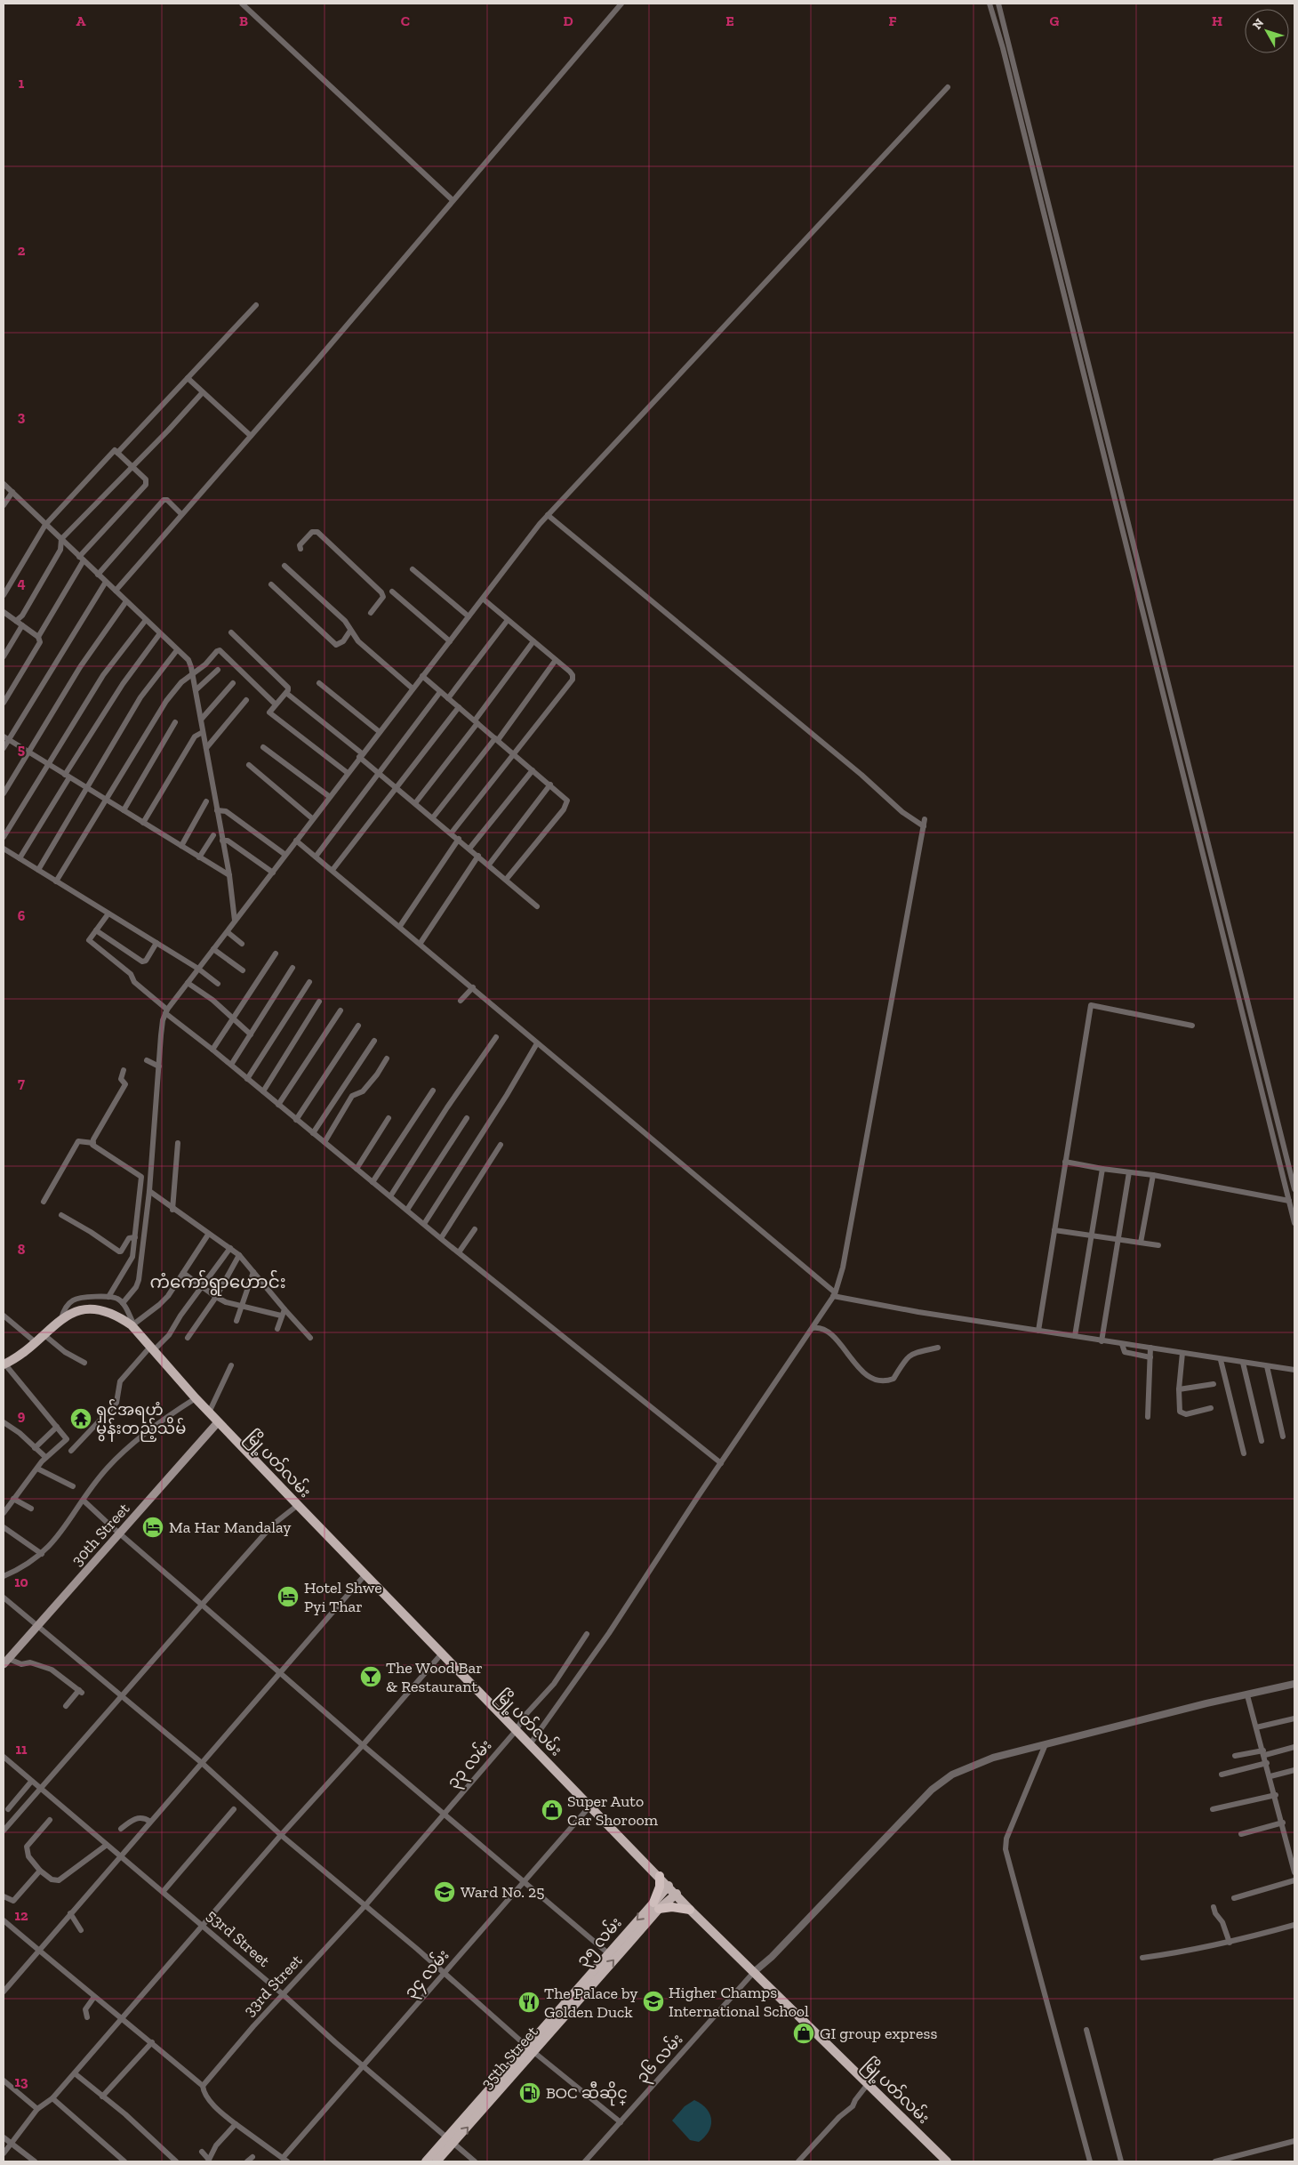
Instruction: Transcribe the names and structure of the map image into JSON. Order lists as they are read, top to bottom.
{
  "streets": {
    "main road": [
      "မြို့ပတ်လမ်း",
      "30th Street",
      "၃၅ လမ်း",
      "35th Street"
    ],
    "street": [
      "၃၃ လမ်း",
      "53rd Street",
      "၃၄ လမ်း",
      "33rd Street",
      "၃၆ လမ်း"
    ]
  },
  "crossings": [
    ["မြို့ပတ်လမ်း", "30th Street"],
    ["မြို့ပတ်လမ်း", "၃၃ လမ်း"],
    ["မြို့ပတ်လမ်း", "၃၄ လမ်း"],
    ["မြို့ပတ်လမ်း", "35th Street"],
    ["မြို့ပတ်လမ်း", "၃၆ လမ်း"],
    ["၃၃ လမ်း", "33rd Street"],
    ["53rd Street", "၃၅ လမ်း"],
    ["53rd Street", "၃၄ လမ်း"],
    ["53rd Street", "33rd Street"],
    ["၃၅ လမ်း", "35th Street"]
  ],
  "one_way": ["35th Street"],
  "districts": ["ကံကော်ရွာဟောင်း"],
  "places": {
    "temple": ["ရှင်အရဟံ မွန်းတည့်သိမ်"],
    "hotel": ["Ma Har Mandalay", "Hotel Shwe Pyi Thar"],
    "bar": ["The Wood Bar & Restaurant"],
    "shop": ["Super Auto Car Shoroom", "GI group express"],
    "school or university": ["Ward No. 25", "Higher Champs International School"],
    "restaurant": ["The Palace by Golden Duck"],
    "fuel station": ["BOC ဆီဆိုင္"]
  },
  "north": "top left",
  "grid": {
    "columns": [
      "A",
      "B",
      "C",
      "D",
      "E",
      "F",
      "G",
      "H"
    ],
    "rows": [
      "1",
      "2",
      "3",
      "4",
      "5",
      "6",
      "7",
      "8",
      "9",
      "10",
      "11",
      "12",
      "13"
    ]
  }
}
